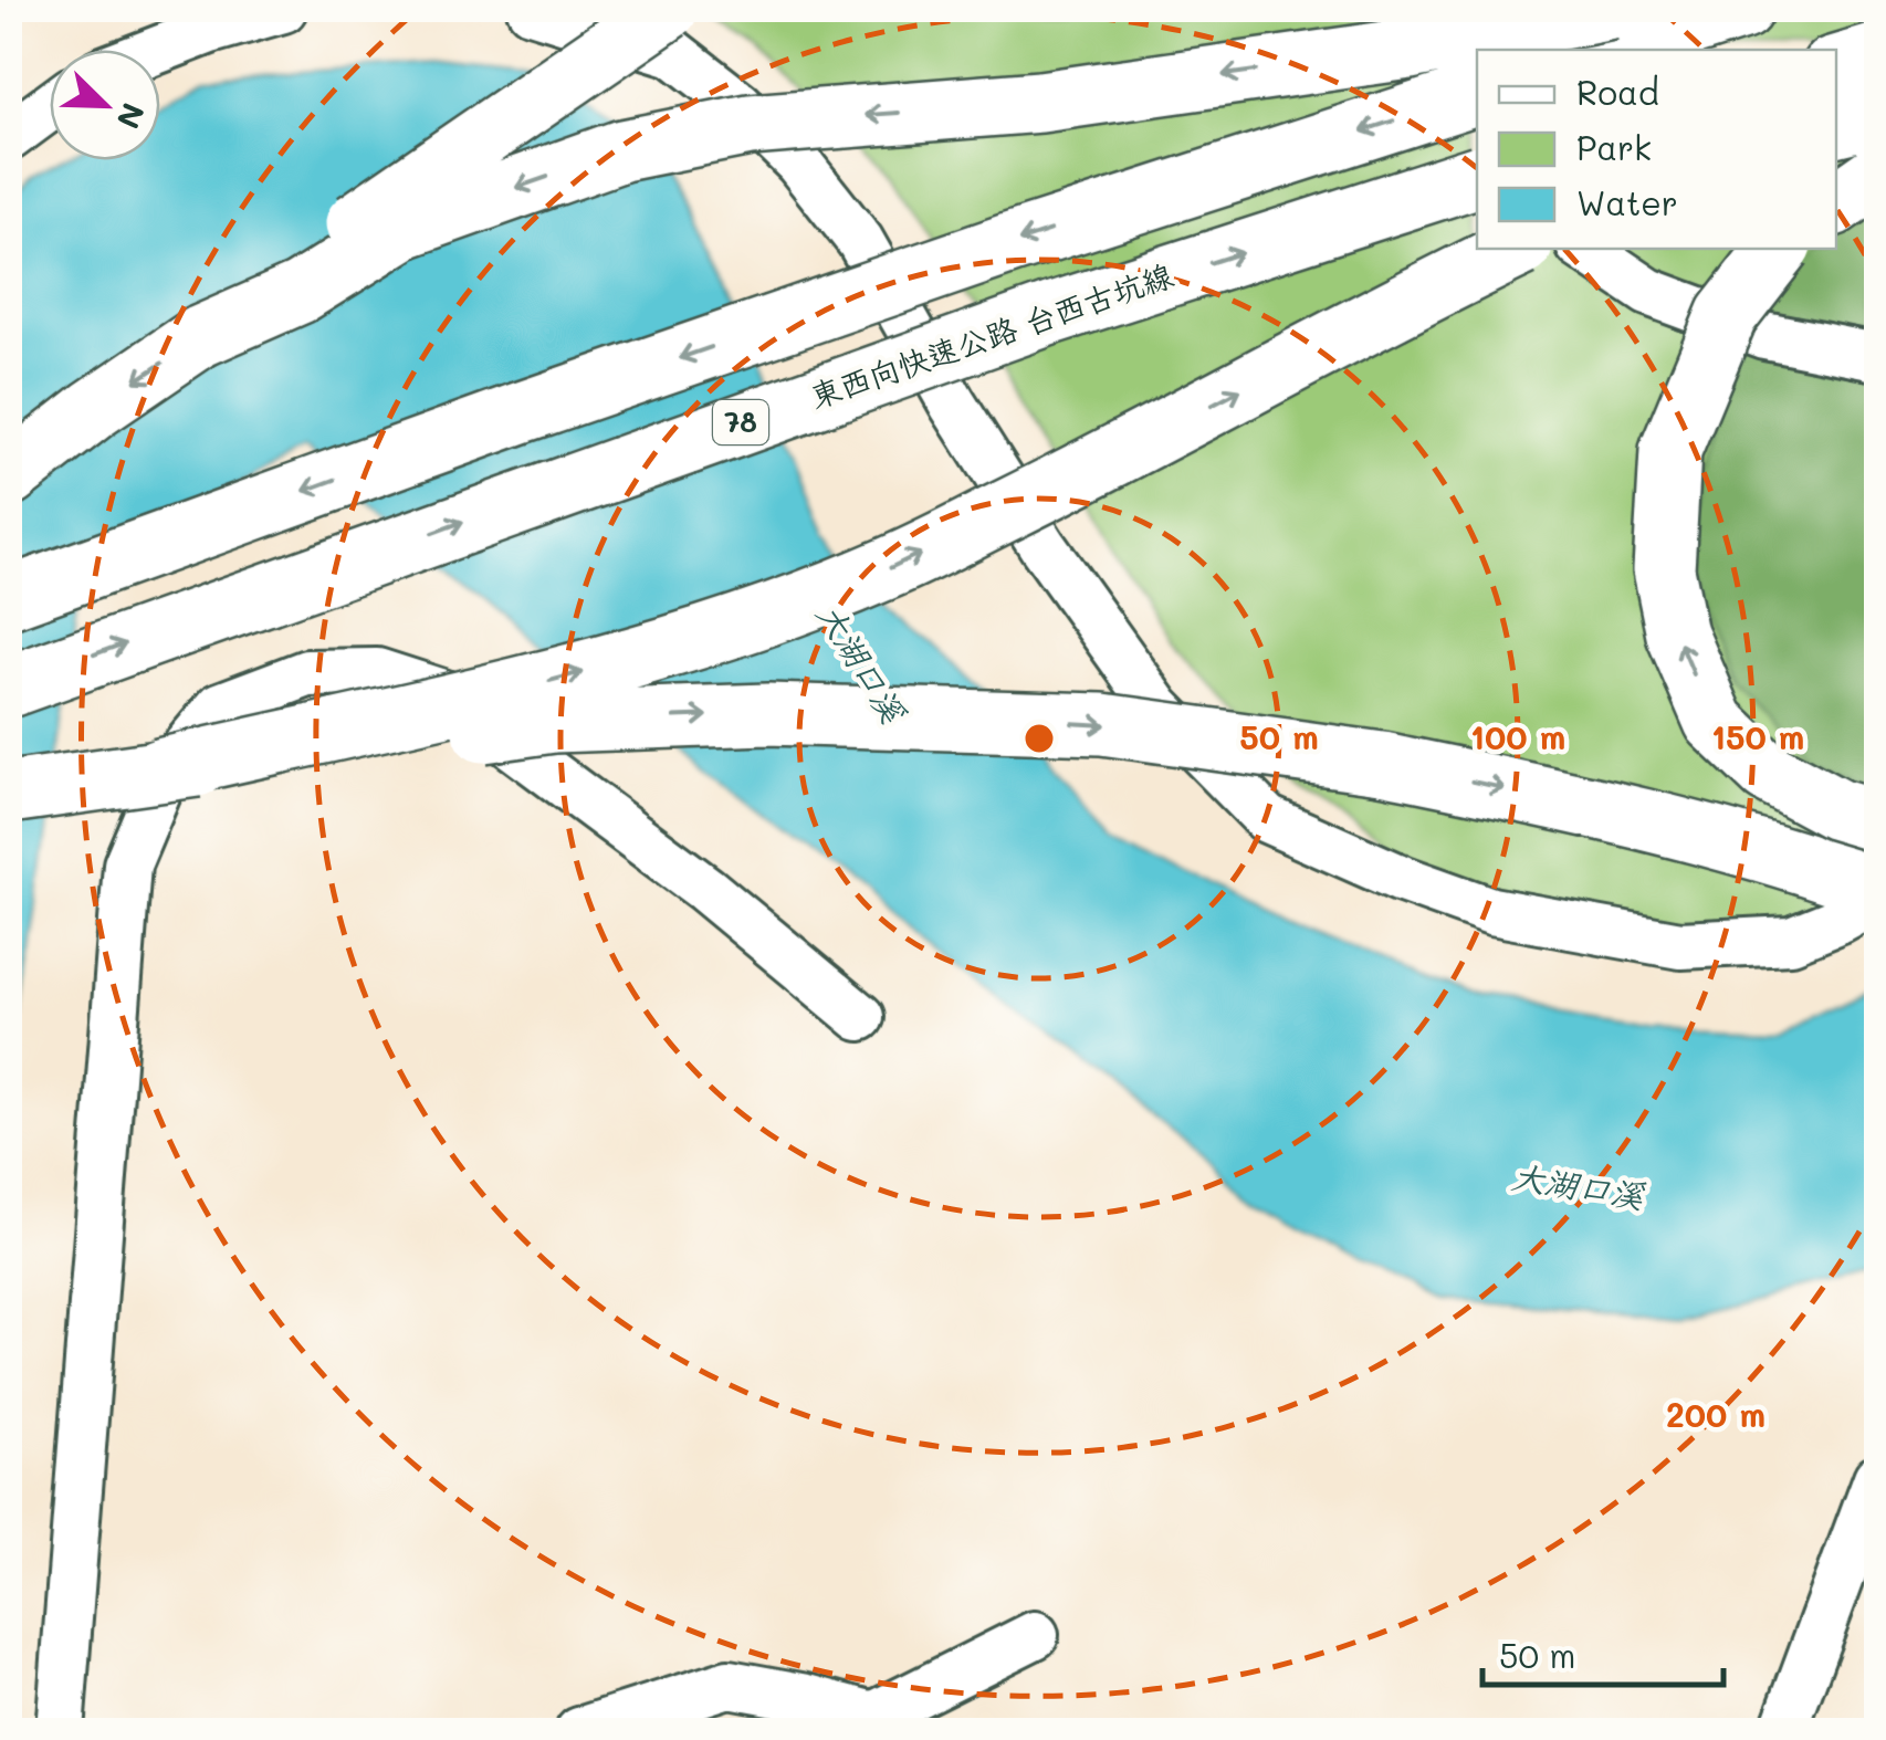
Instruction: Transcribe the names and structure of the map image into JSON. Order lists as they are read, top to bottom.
{
  "streets": {
    "highway": ["東西向快速公路 台西古坑線", "78"]
  },
  "water": ["大湖口溪"],
  "legend": ["Road", "Park", "Water"],
  "scale_bar": "50 m",
  "north": "bottom right",
  "rings": [
    "50 m",
    "100 m",
    "150 m",
    "200 m"
  ]
}
